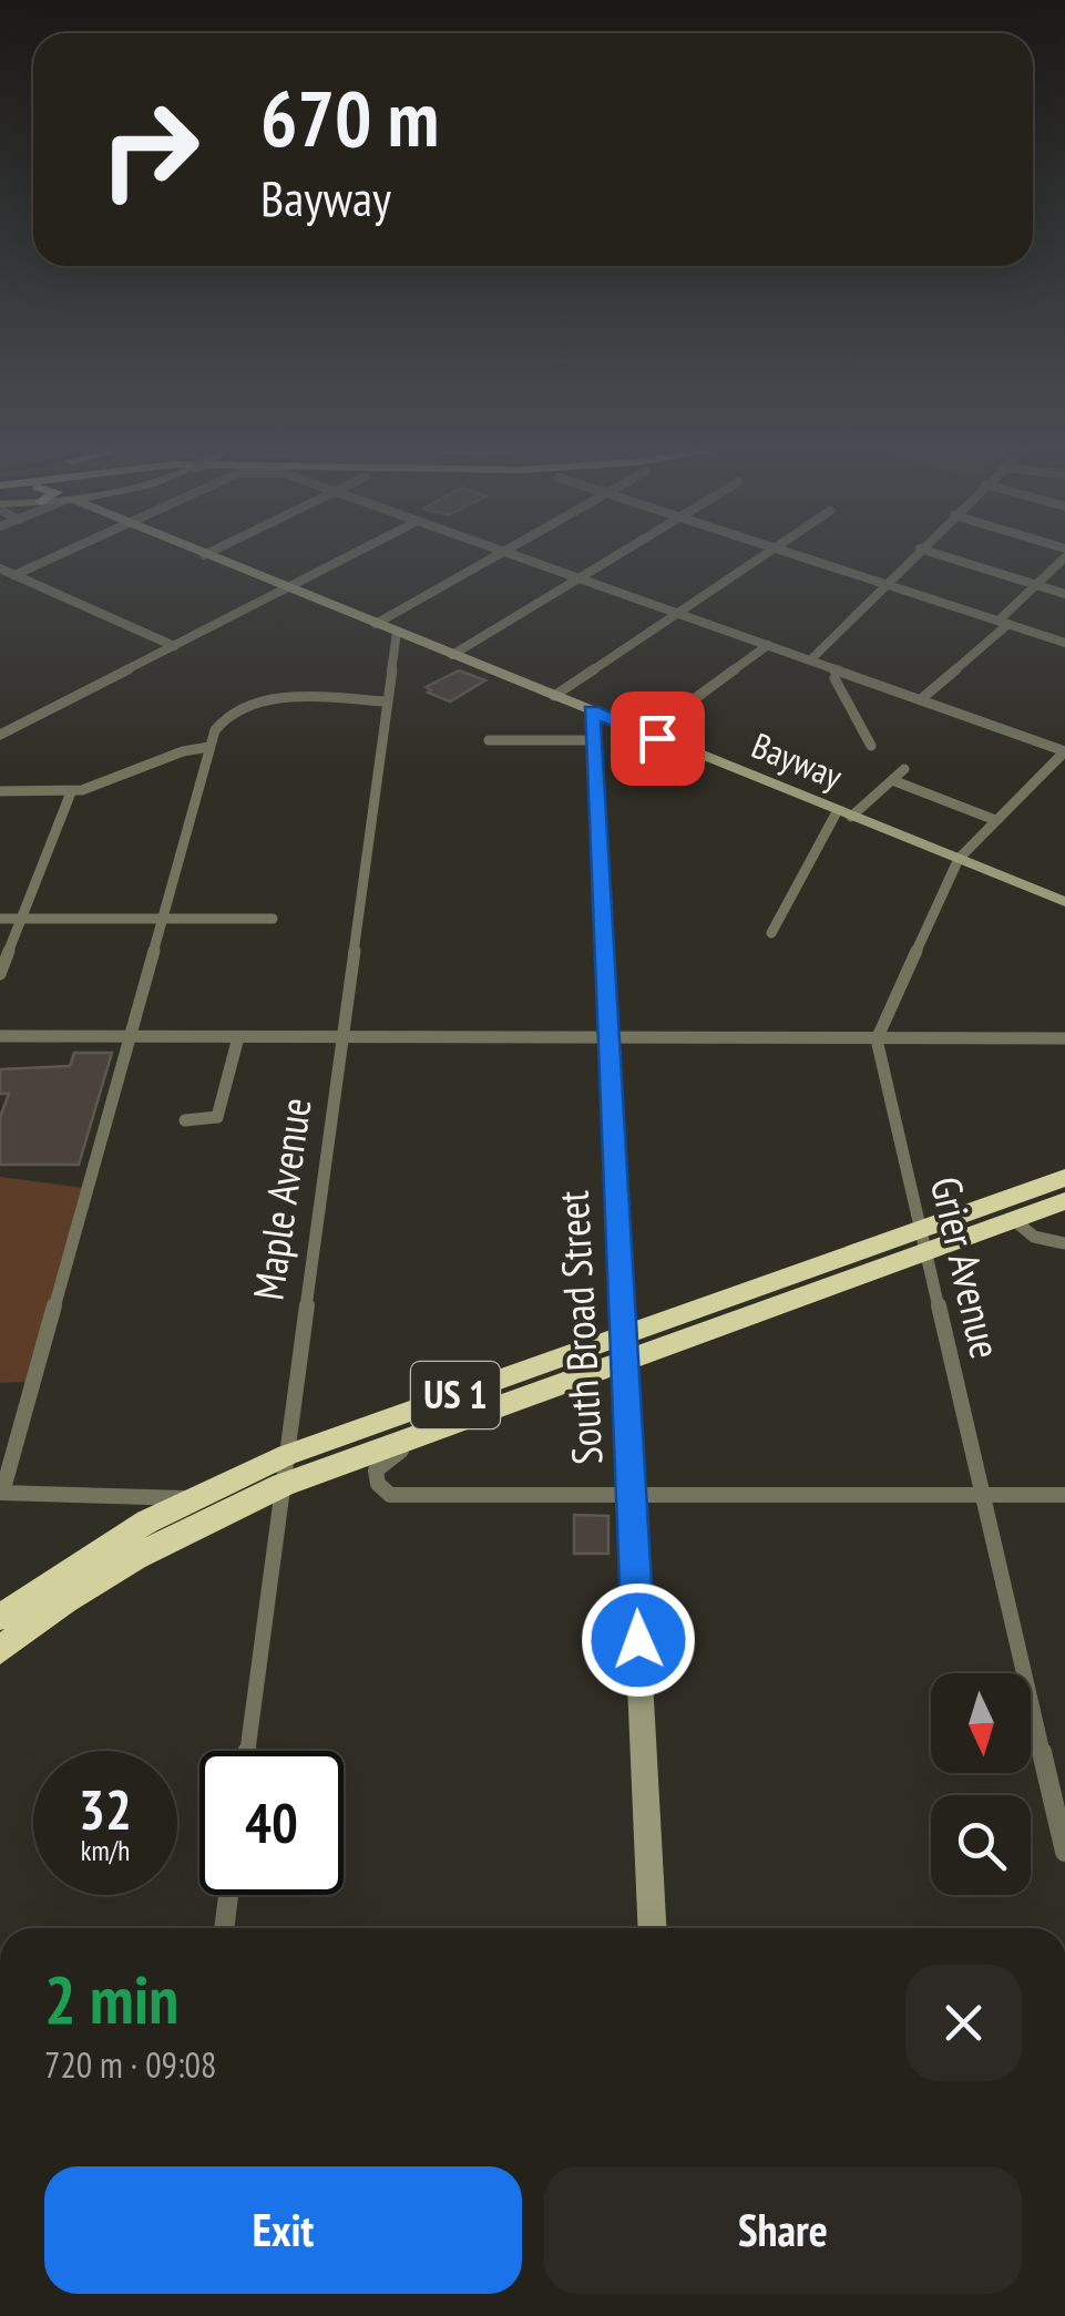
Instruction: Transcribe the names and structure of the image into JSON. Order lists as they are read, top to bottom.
{
  "streets": {
    "highway": ["US 1"],
    "main road": ["Bayway", "South Broad Street"],
    "street": ["Maple Avenue", "Grier Avenue"]
  },
  "crossings": [
    ["Bayway", "Maple Avenue"],
    ["Bayway", "South Broad Street"],
    ["Maple Avenue", "US 1"],
    ["Grier Avenue", "US 1"],
    ["South Broad Street", "US 1"]
  ],
  "north": "bottom",
  "page": {
    "turn": ["670 m", "Bayway"],
    "speed": "32 km/h",
    "limit": "40",
    "heading": ["2 min", "720 m · 09:08"],
    "buttons": ["Exit", "Share"]
  }
}
